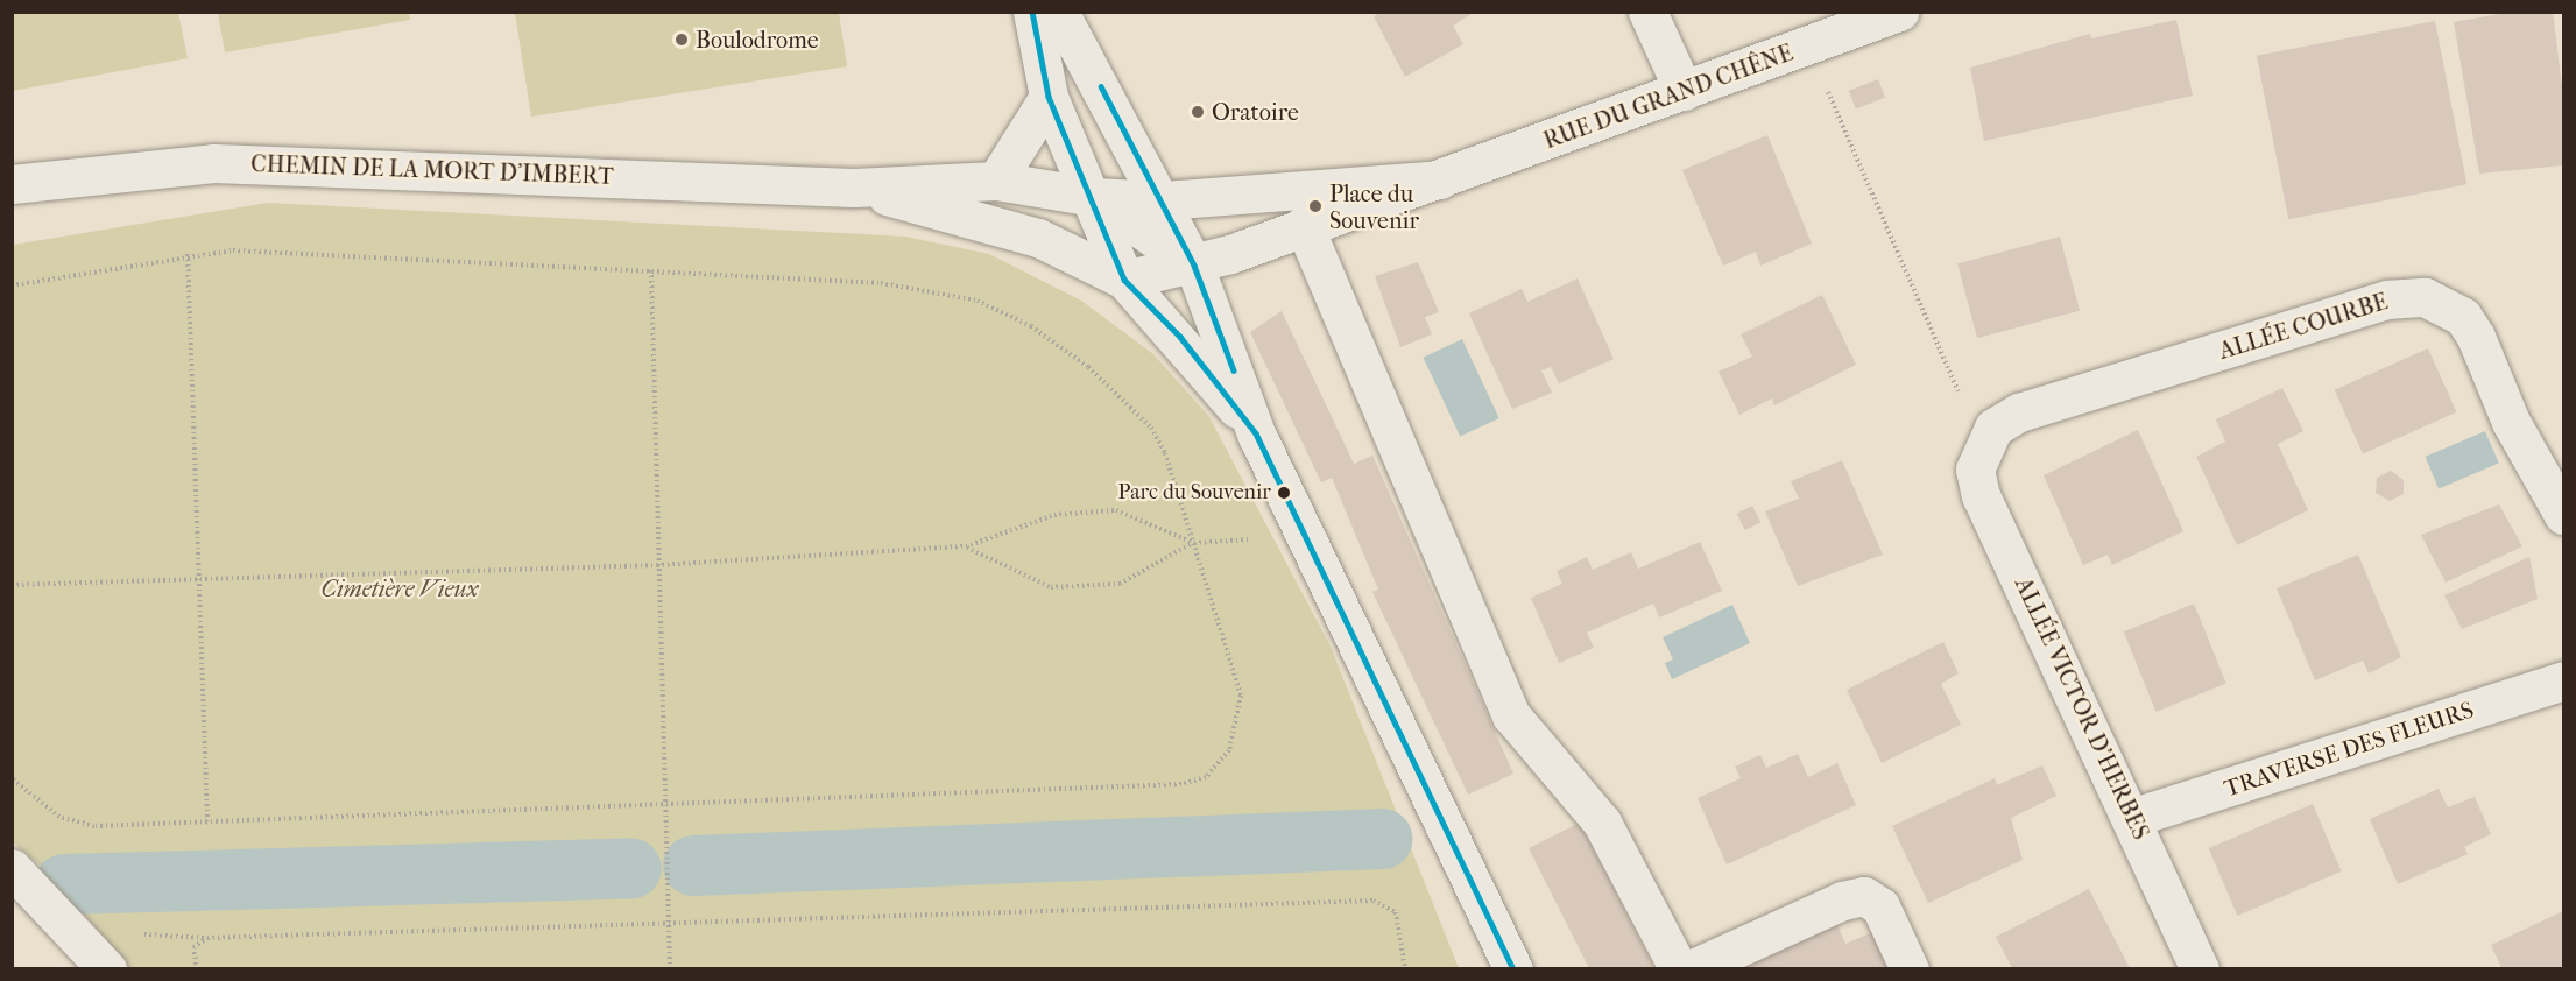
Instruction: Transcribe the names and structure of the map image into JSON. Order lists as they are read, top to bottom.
{
  "streets": {
    "street": [
      "RUE DU GRAND CHÊNE",
      "CHEMIN DE LA MORT D'IMBERT",
      "ALLÉE COURBE",
      "ALLÉE VICTOR D'HERBES",
      "TRAVERSE DES FLEURS"
    ]
  },
  "crossings": [
    ["ALLÉE COURBE", "ALLÉE VICTOR D'HERBES"],
    ["ALLÉE VICTOR D'HERBES", "TRAVERSE DES FLEURS"]
  ],
  "parks": ["Cimetière Vieux"],
  "places": [
    "Boulodrome",
    "Oratoire",
    "Place du Souvenir",
    "Parc du Souvenir"
  ]
}
